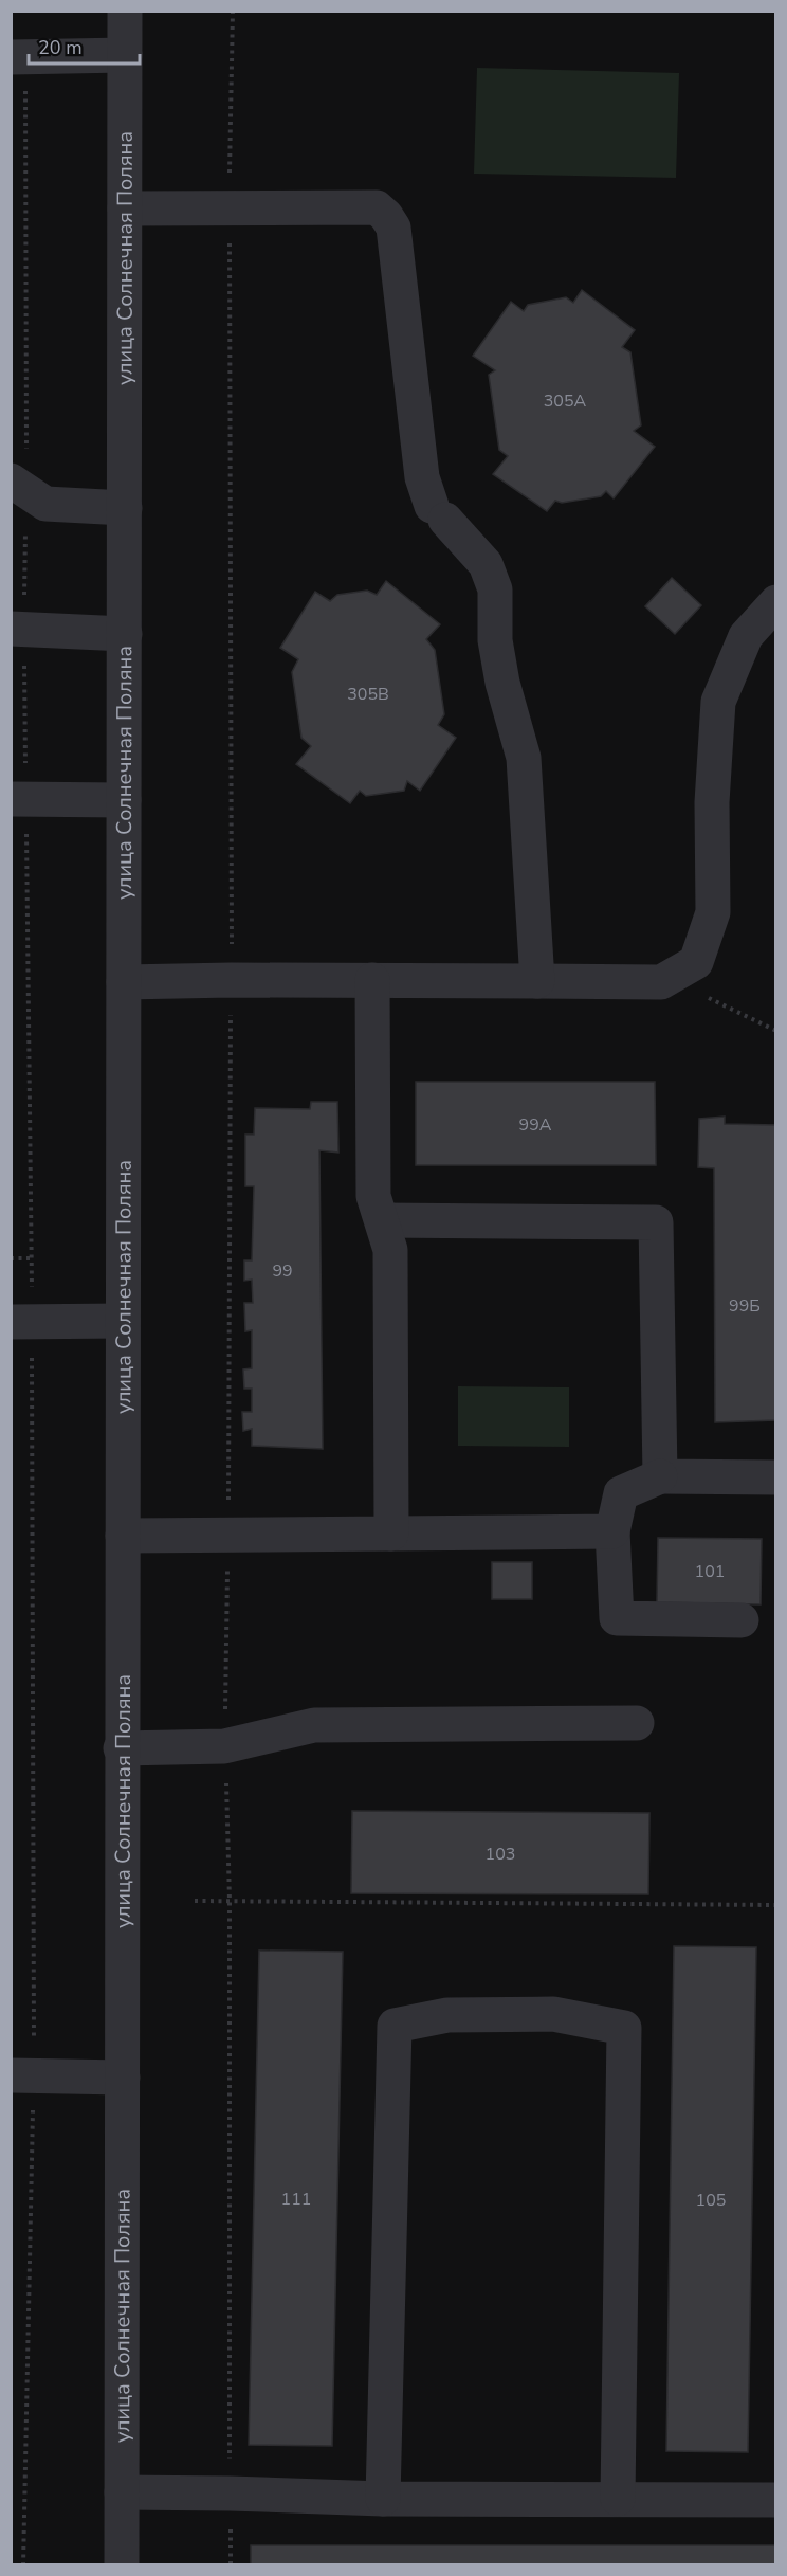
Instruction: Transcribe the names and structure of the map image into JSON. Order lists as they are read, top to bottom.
{
  "streets": {
    "street": ["улица Солнечная Поляна"]
  },
  "house_numbers": [
    "305А",
    "305В",
    "99А",
    "99",
    "99Б",
    "101",
    "103",
    "111",
    "105"
  ],
  "scale_bar": "20 m"
}
